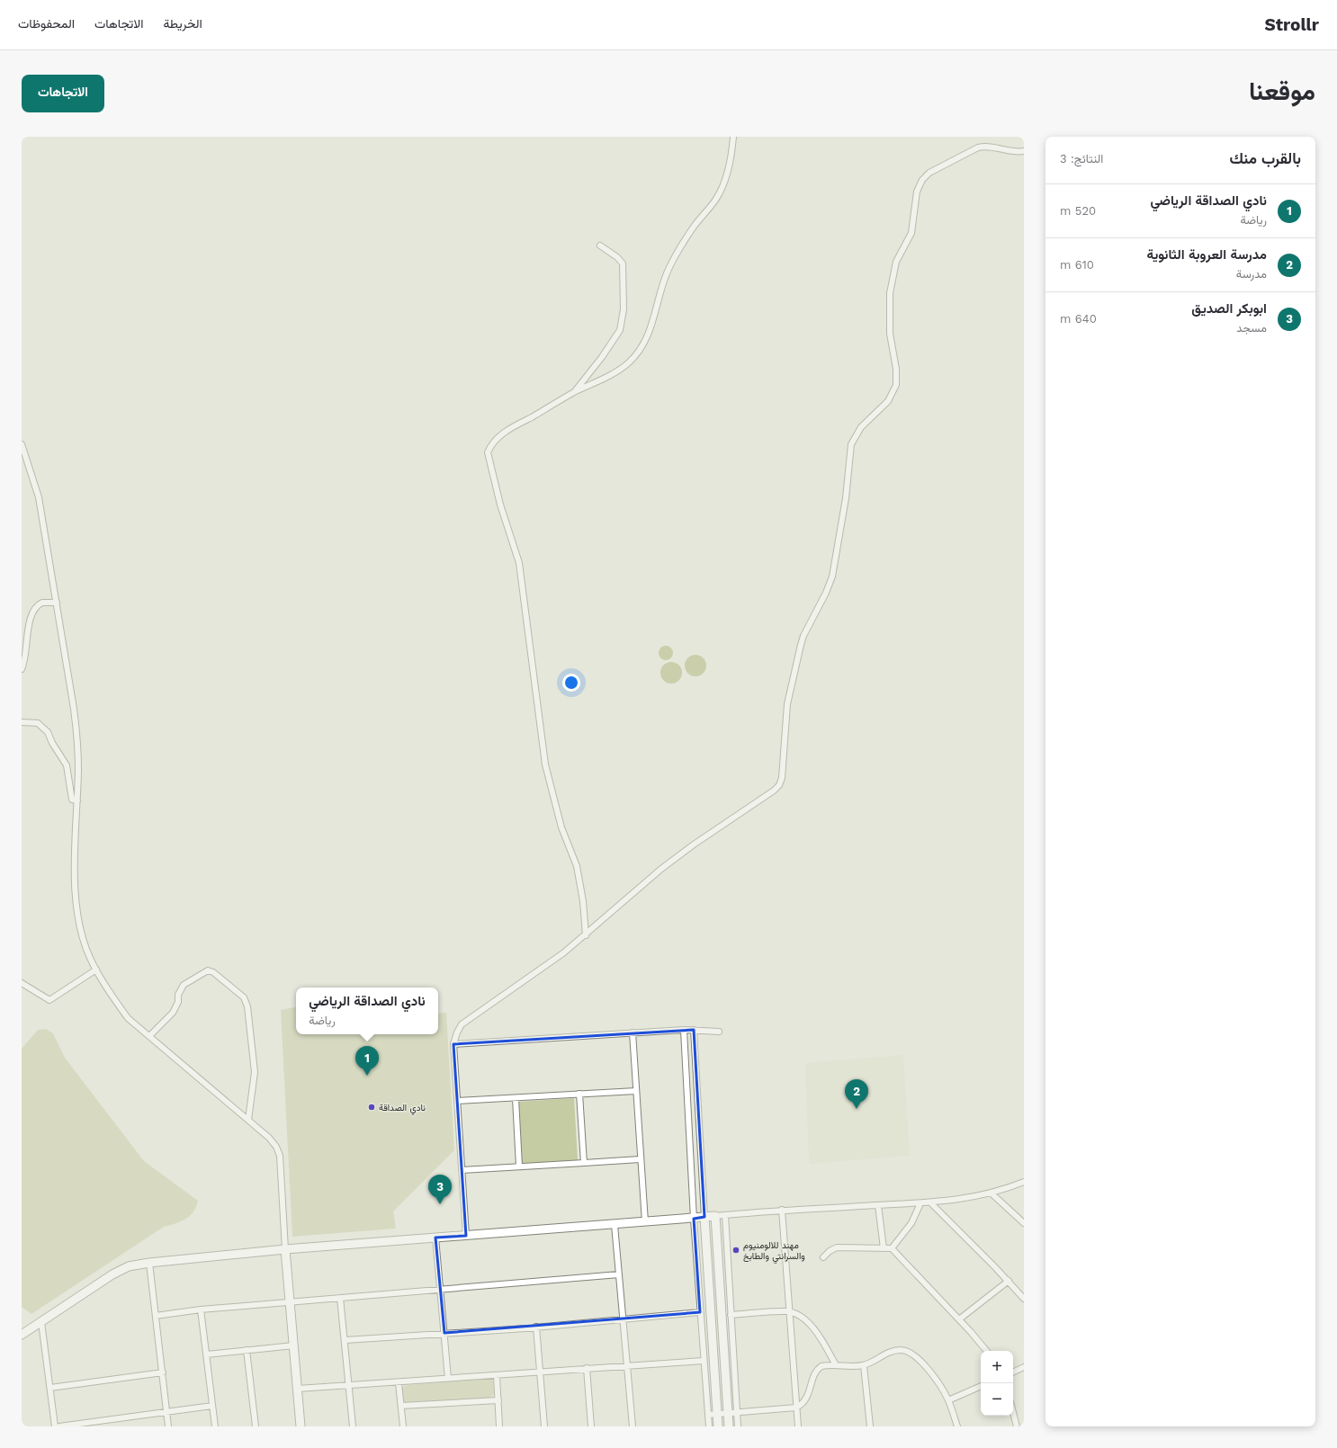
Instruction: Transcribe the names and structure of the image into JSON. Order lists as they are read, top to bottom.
{
  "places": ["نادي الصداقة", "مهند للالومنيوم والسرانتي والطابخ"],
  "page": {
    "header": "Strollr",
    "nav": ["الخريطة", "الاتجاهات", "المحفوظات"],
    "title": "موقعنا",
    "buttons": "الاتجاهات",
    "heading": ["بالقرب منك", "النتائج: 3"],
    "list": [
      {
        "mark": "1",
        "name": "نادي الصداقة الرياضي",
        "note": "رياضة",
        "value": "520 m"
      },
      {
        "mark": "2",
        "name": "مدرسة العروبة الثانوية",
        "note": "مدرسة",
        "value": "610 m"
      },
      {
        "mark": "3",
        "name": "ابوبكر الصديق",
        "note": "مسجد",
        "value": "640 m"
      }
    ],
    "popup": ["نادي الصداقة الرياضي", "رياضة"],
    "pins": ["1", "2", "3"],
    "map_buttons": ["+", "−"]
  }
}
